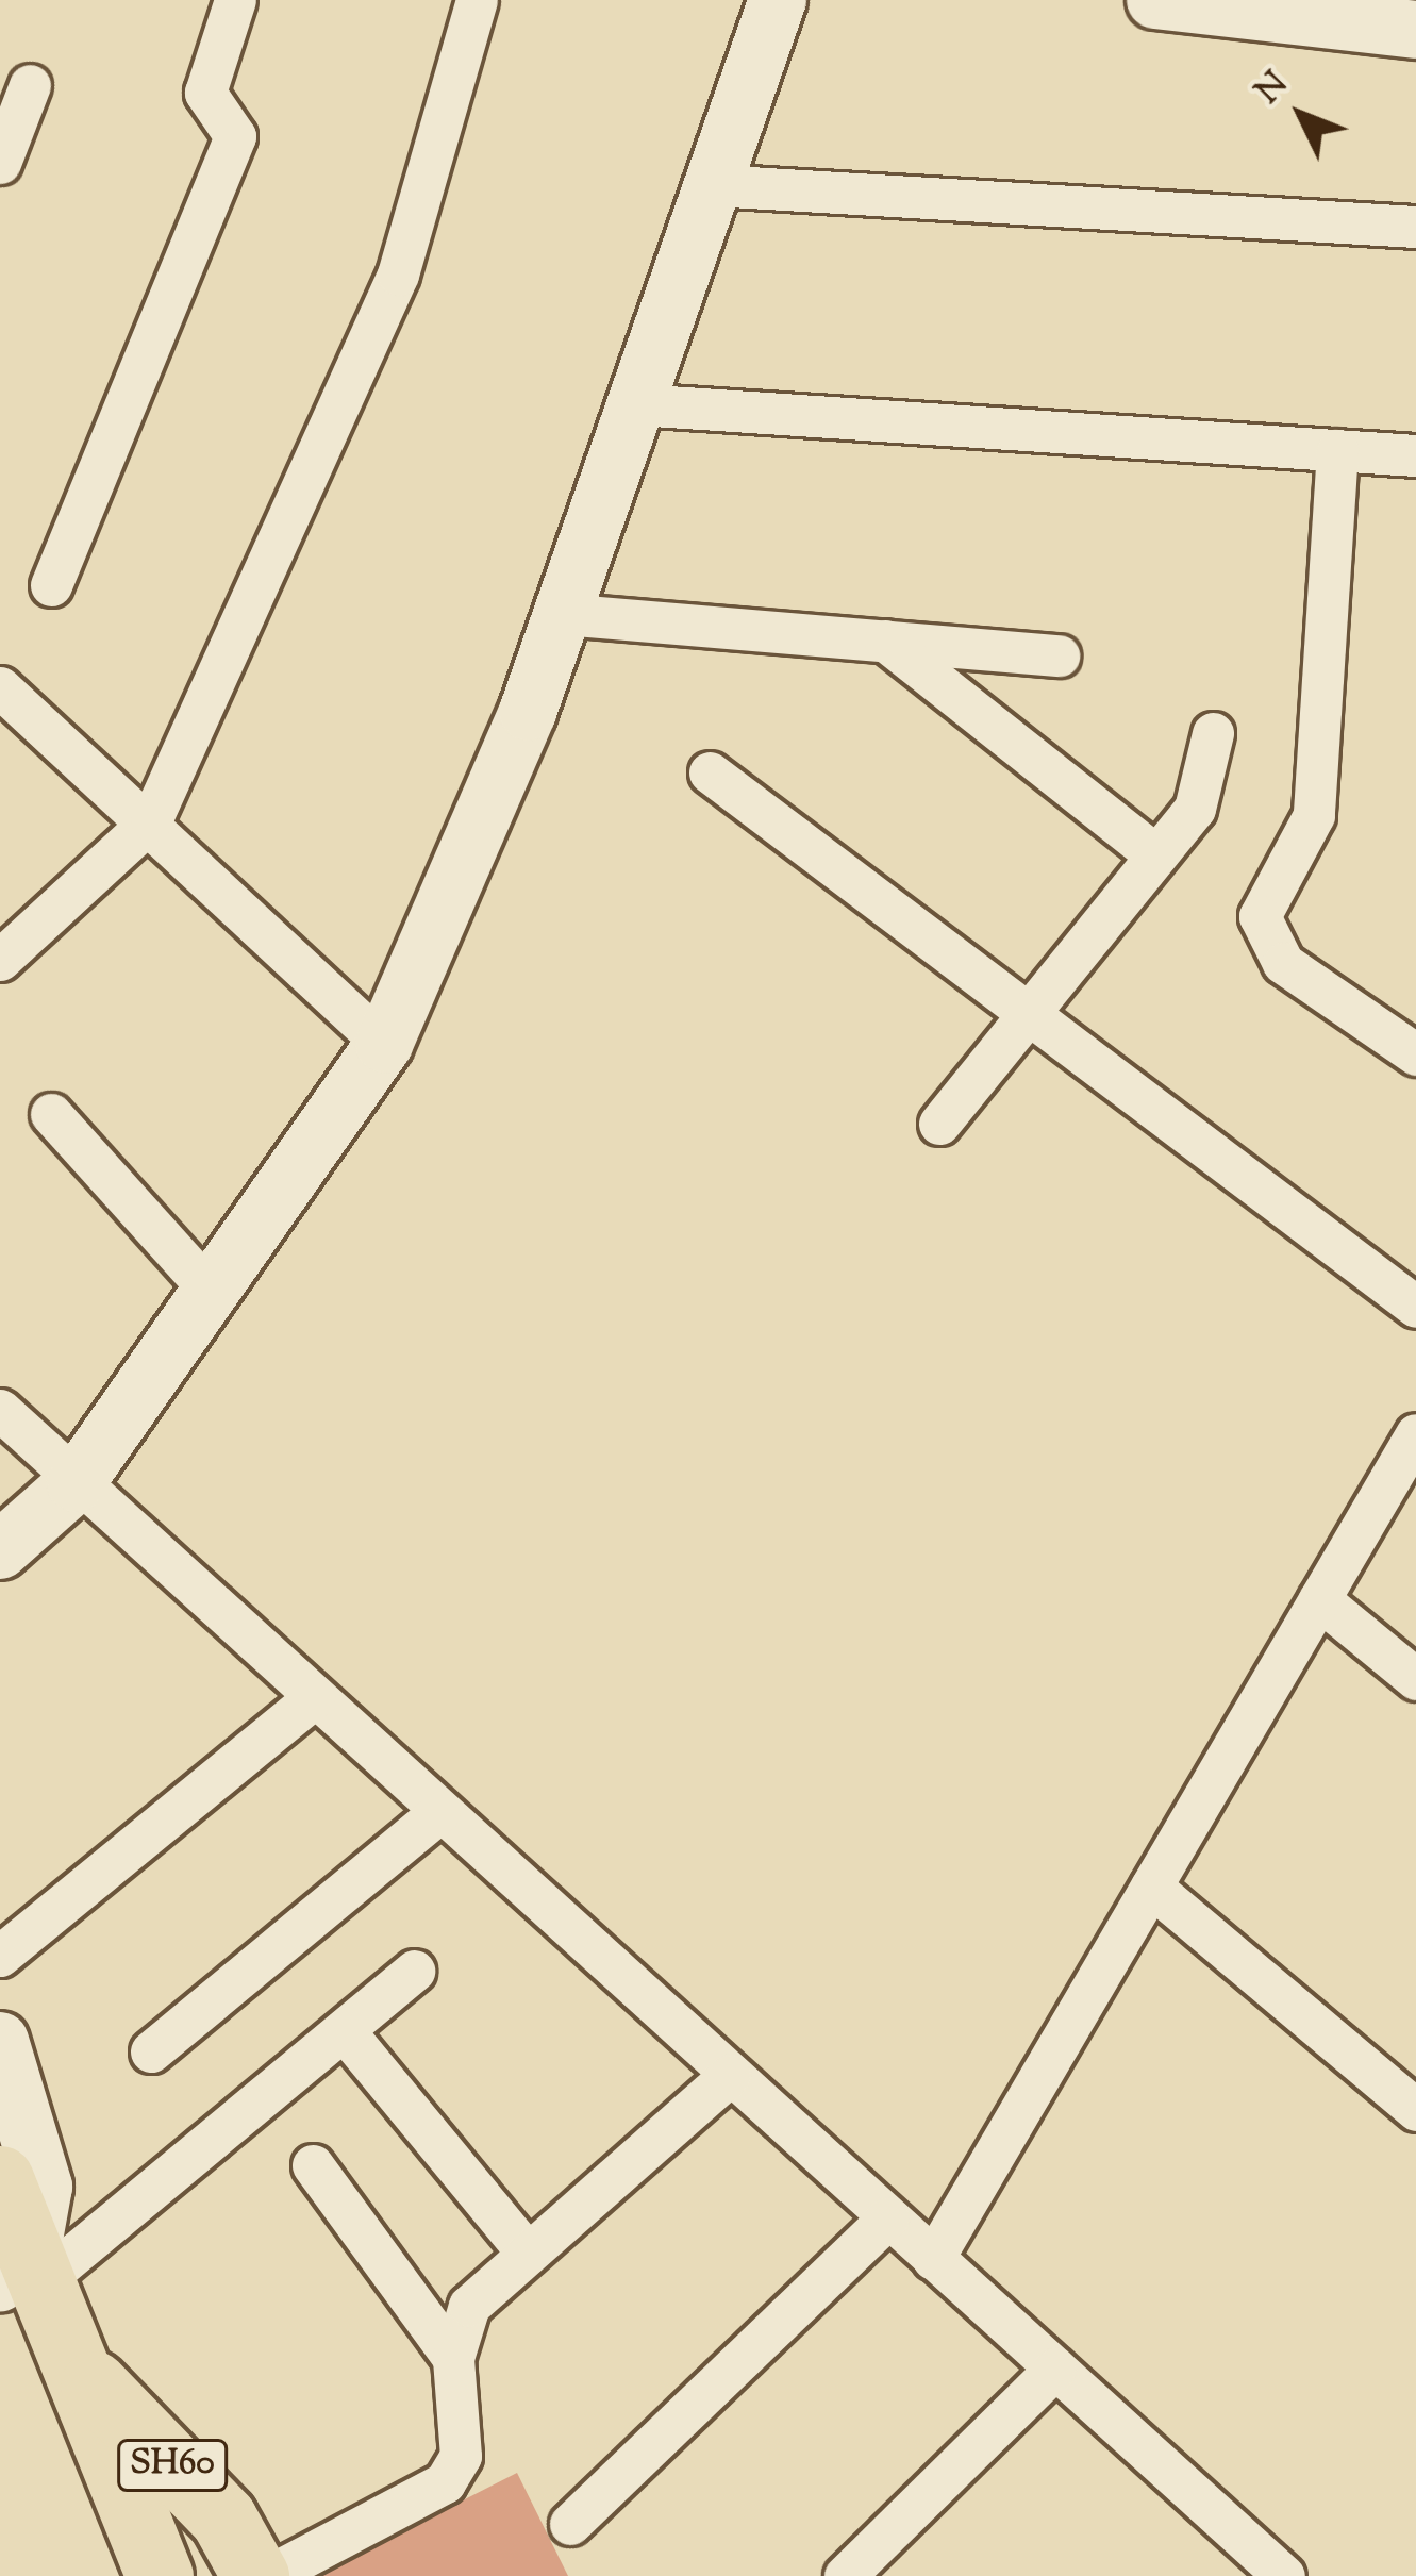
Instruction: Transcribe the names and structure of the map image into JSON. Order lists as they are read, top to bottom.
{
  "streets": {
    "main road": ["SH60"]
  },
  "north": "top left"
}
